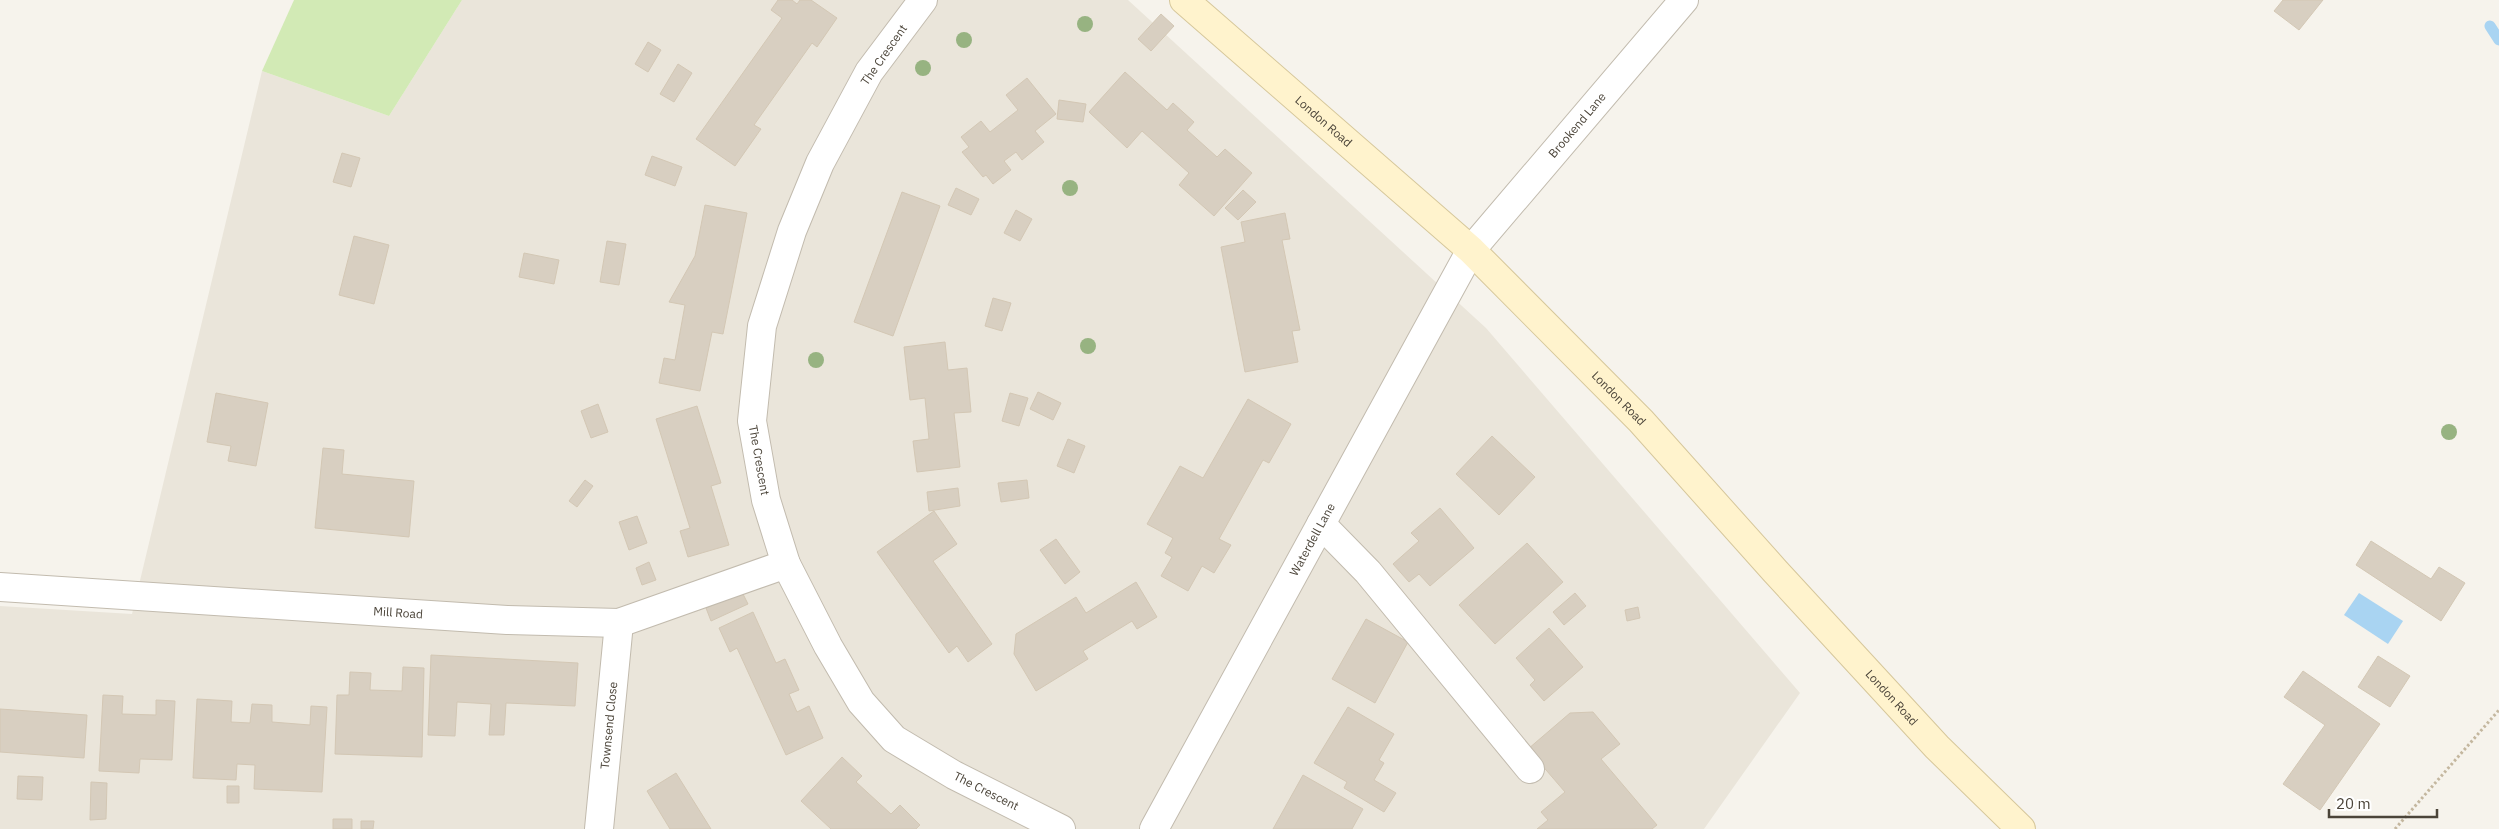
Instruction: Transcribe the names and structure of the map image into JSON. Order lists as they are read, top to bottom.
{
  "streets": {
    "main road": ["London Road"],
    "street": [
      "The Crescent",
      "Brookend Lane",
      "Waterdell Lane",
      "Mill Road",
      "Townsend Close"
    ]
  },
  "crossings": [
    ["The Crescent", "Mill Road"],
    ["London Road", "Brookend Lane"],
    ["London Road", "Waterdell Lane"],
    ["Brookend Lane", "Waterdell Lane"],
    ["Mill Road", "Townsend Close"]
  ],
  "scale_bar": "20 m"
}
